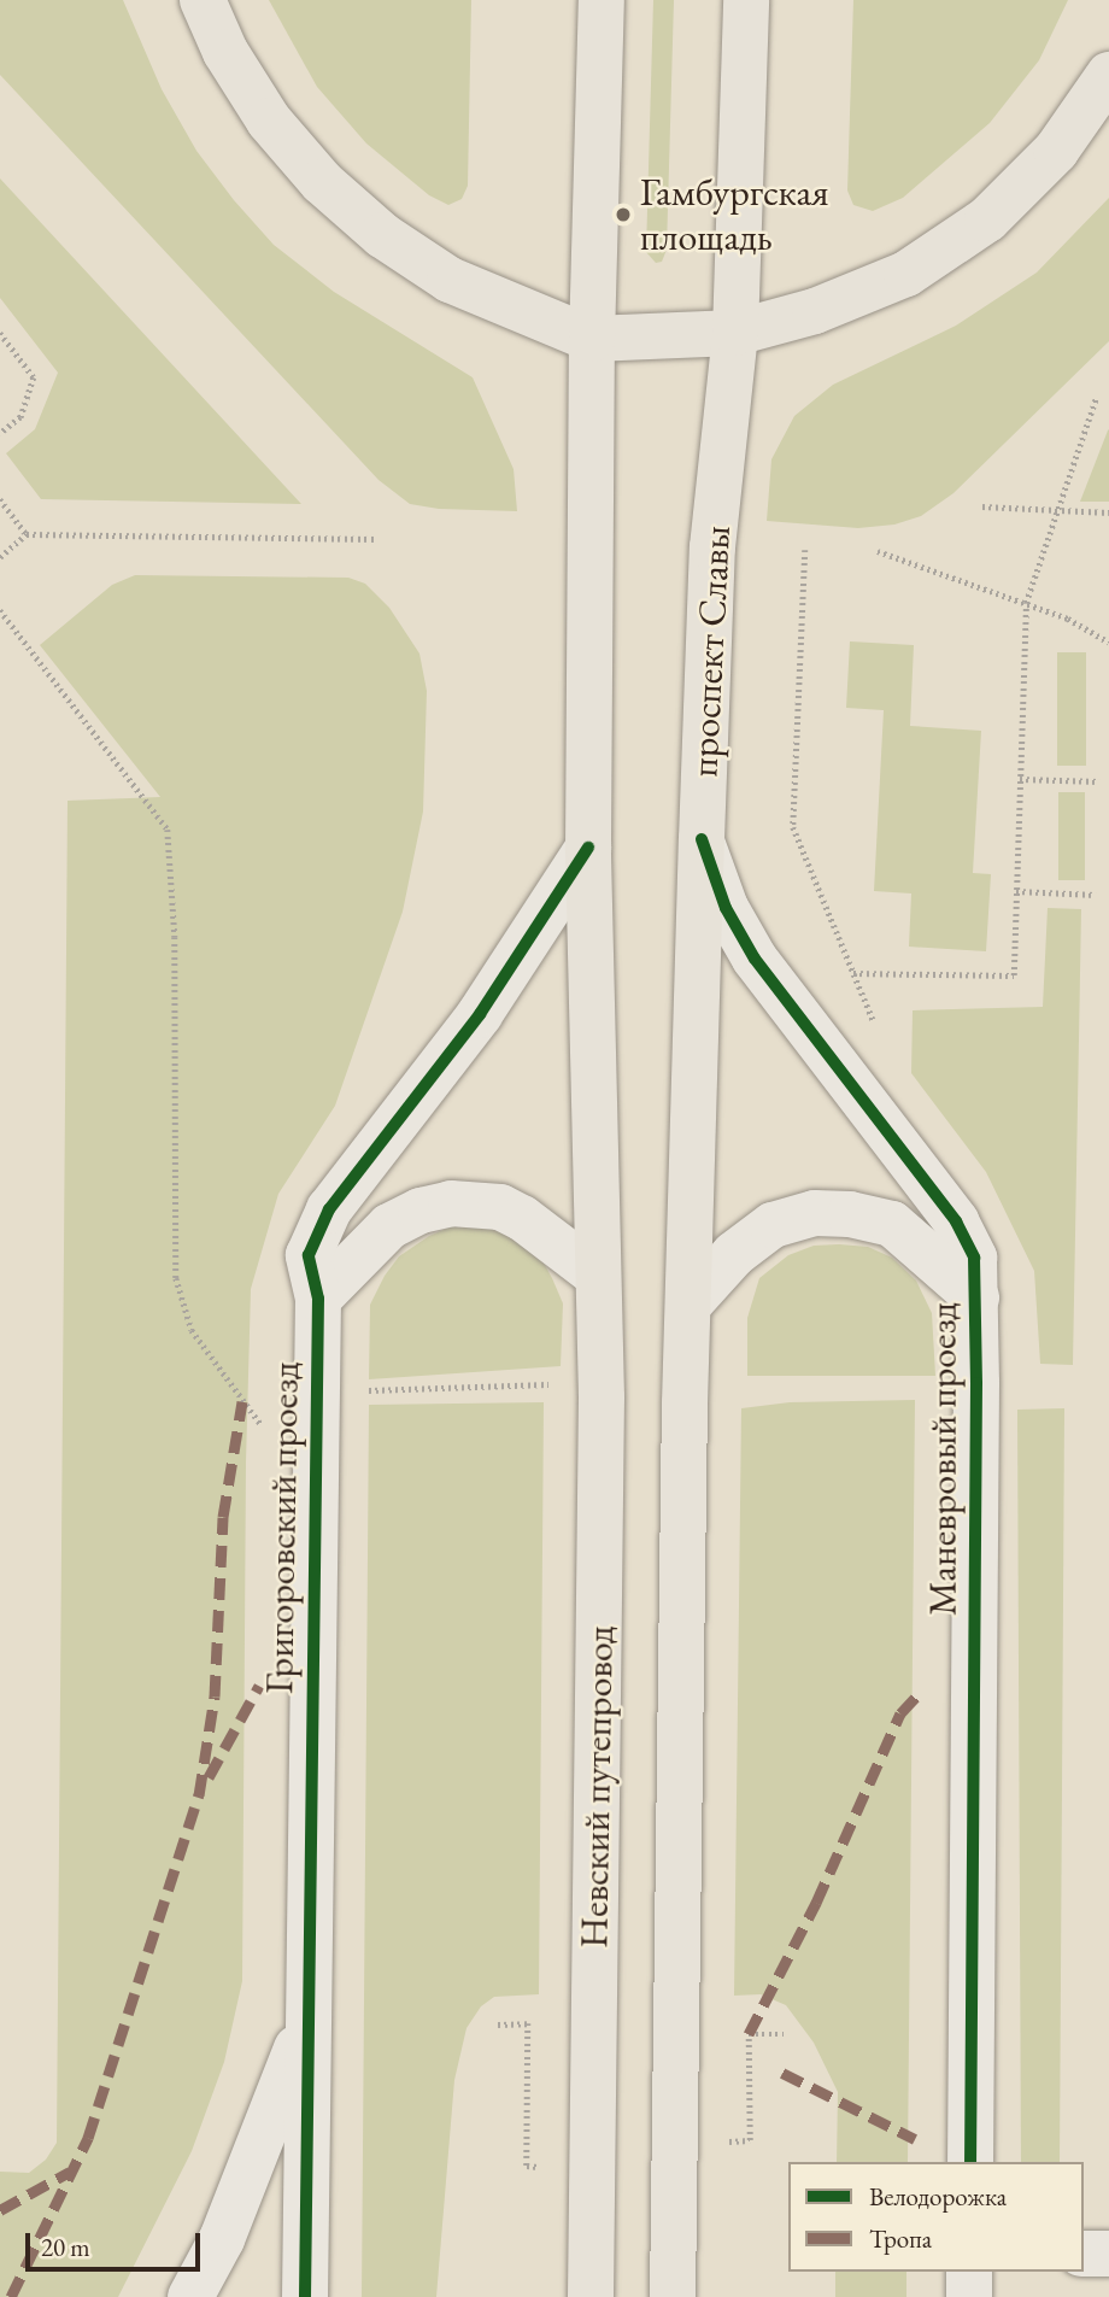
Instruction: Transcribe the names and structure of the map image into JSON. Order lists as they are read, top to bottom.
{
  "streets": {
    "main road": ["проспект Славы", "Невский путепровод"],
    "street": ["Маневровый проезд", "Григоровский проезд"]
  },
  "crossings": [
    ["проспект Славы", "Маневровый проезд"]
  ],
  "places": ["Гамбургская площадь"],
  "legend": ["Велодорожка", "Тропа"],
  "scale_bar": "20 m"
}
